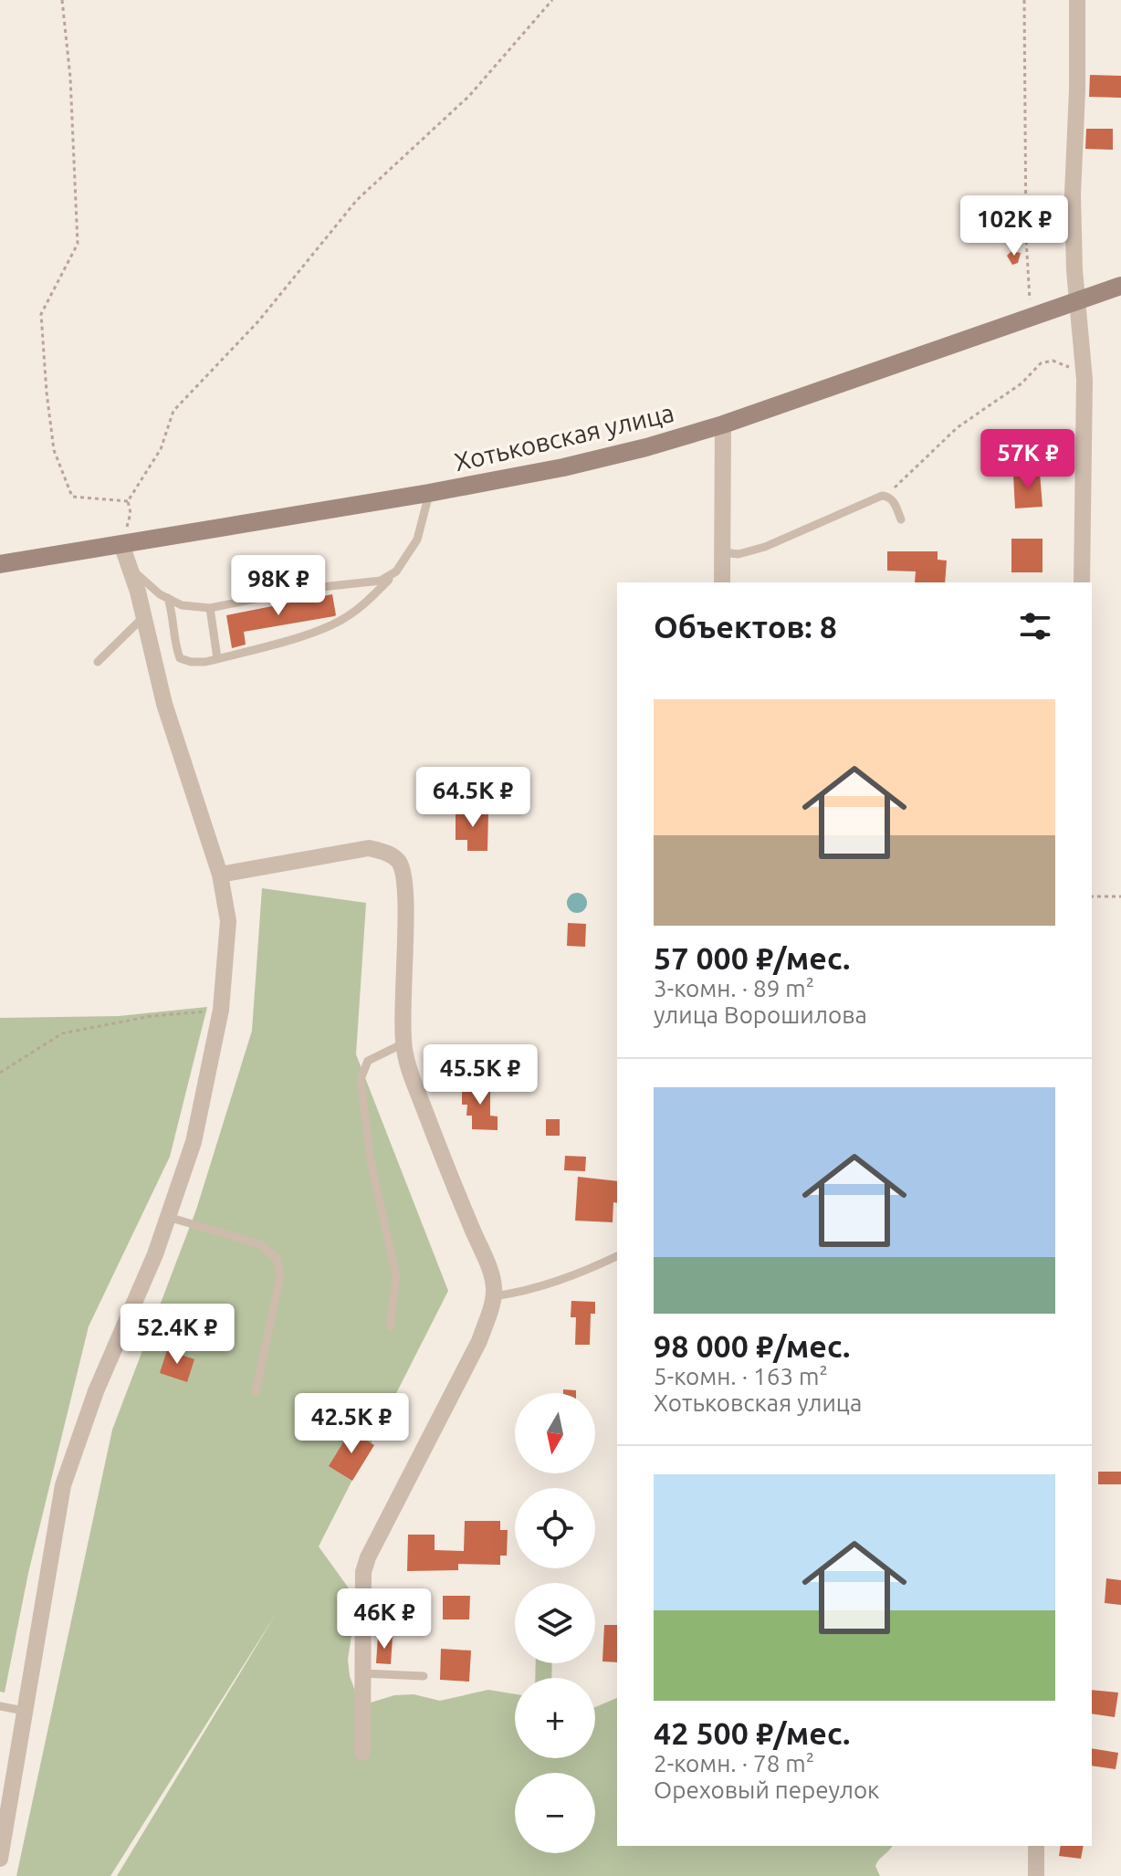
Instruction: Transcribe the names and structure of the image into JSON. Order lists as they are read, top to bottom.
{
  "streets": {
    "main road": ["Хотьковская улица"]
  },
  "north": "bottom",
  "page": {
    "price": [
      "102K ₽",
      "57K ₽",
      "98K ₽",
      "64.5K ₽",
      "45.5K ₽",
      "52.4K ₽",
      "42.5K ₽",
      "46K ₽"
    ],
    "heading": "Объектов: 8",
    "list": [
      {
        "name": "57 000 ₽/мес.",
        "note": "3-комн. · 89 m² · улица Ворошилова"
      },
      {
        "name": "98 000 ₽/мес.",
        "note": "5-комн. · 163 m² · Хотьковская улица"
      },
      {
        "name": "42 500 ₽/мес.",
        "note": "2-комн. · 78 m² · Ореховый переулок"
      }
    ],
    "map_buttons": ["+", "−"]
  }
}
